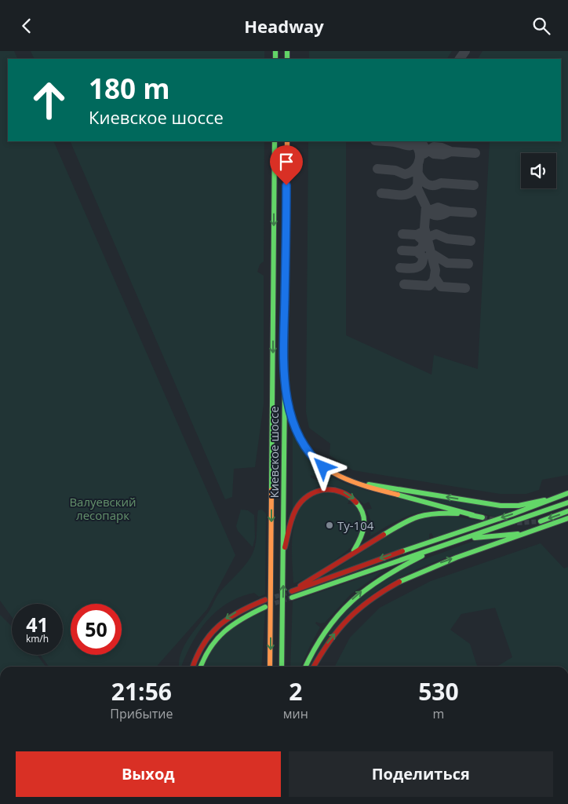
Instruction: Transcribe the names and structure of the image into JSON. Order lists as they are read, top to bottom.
{
  "streets": {
    "main road": ["Киевское шоссе"]
  },
  "parks": ["Валуевский лесопарк"],
  "places": ["Ту-104"],
  "page": {
    "header": "Headway",
    "turn": ["180 m", "Киевское шоссе"],
    "speed": "41 km/h",
    "limit": "50",
    "eta": [
      "21:56",
      "Прибытие",
      "2",
      "мин",
      "530",
      "m"
    ],
    "buttons": ["Выход", "Поделиться"]
  }
}
